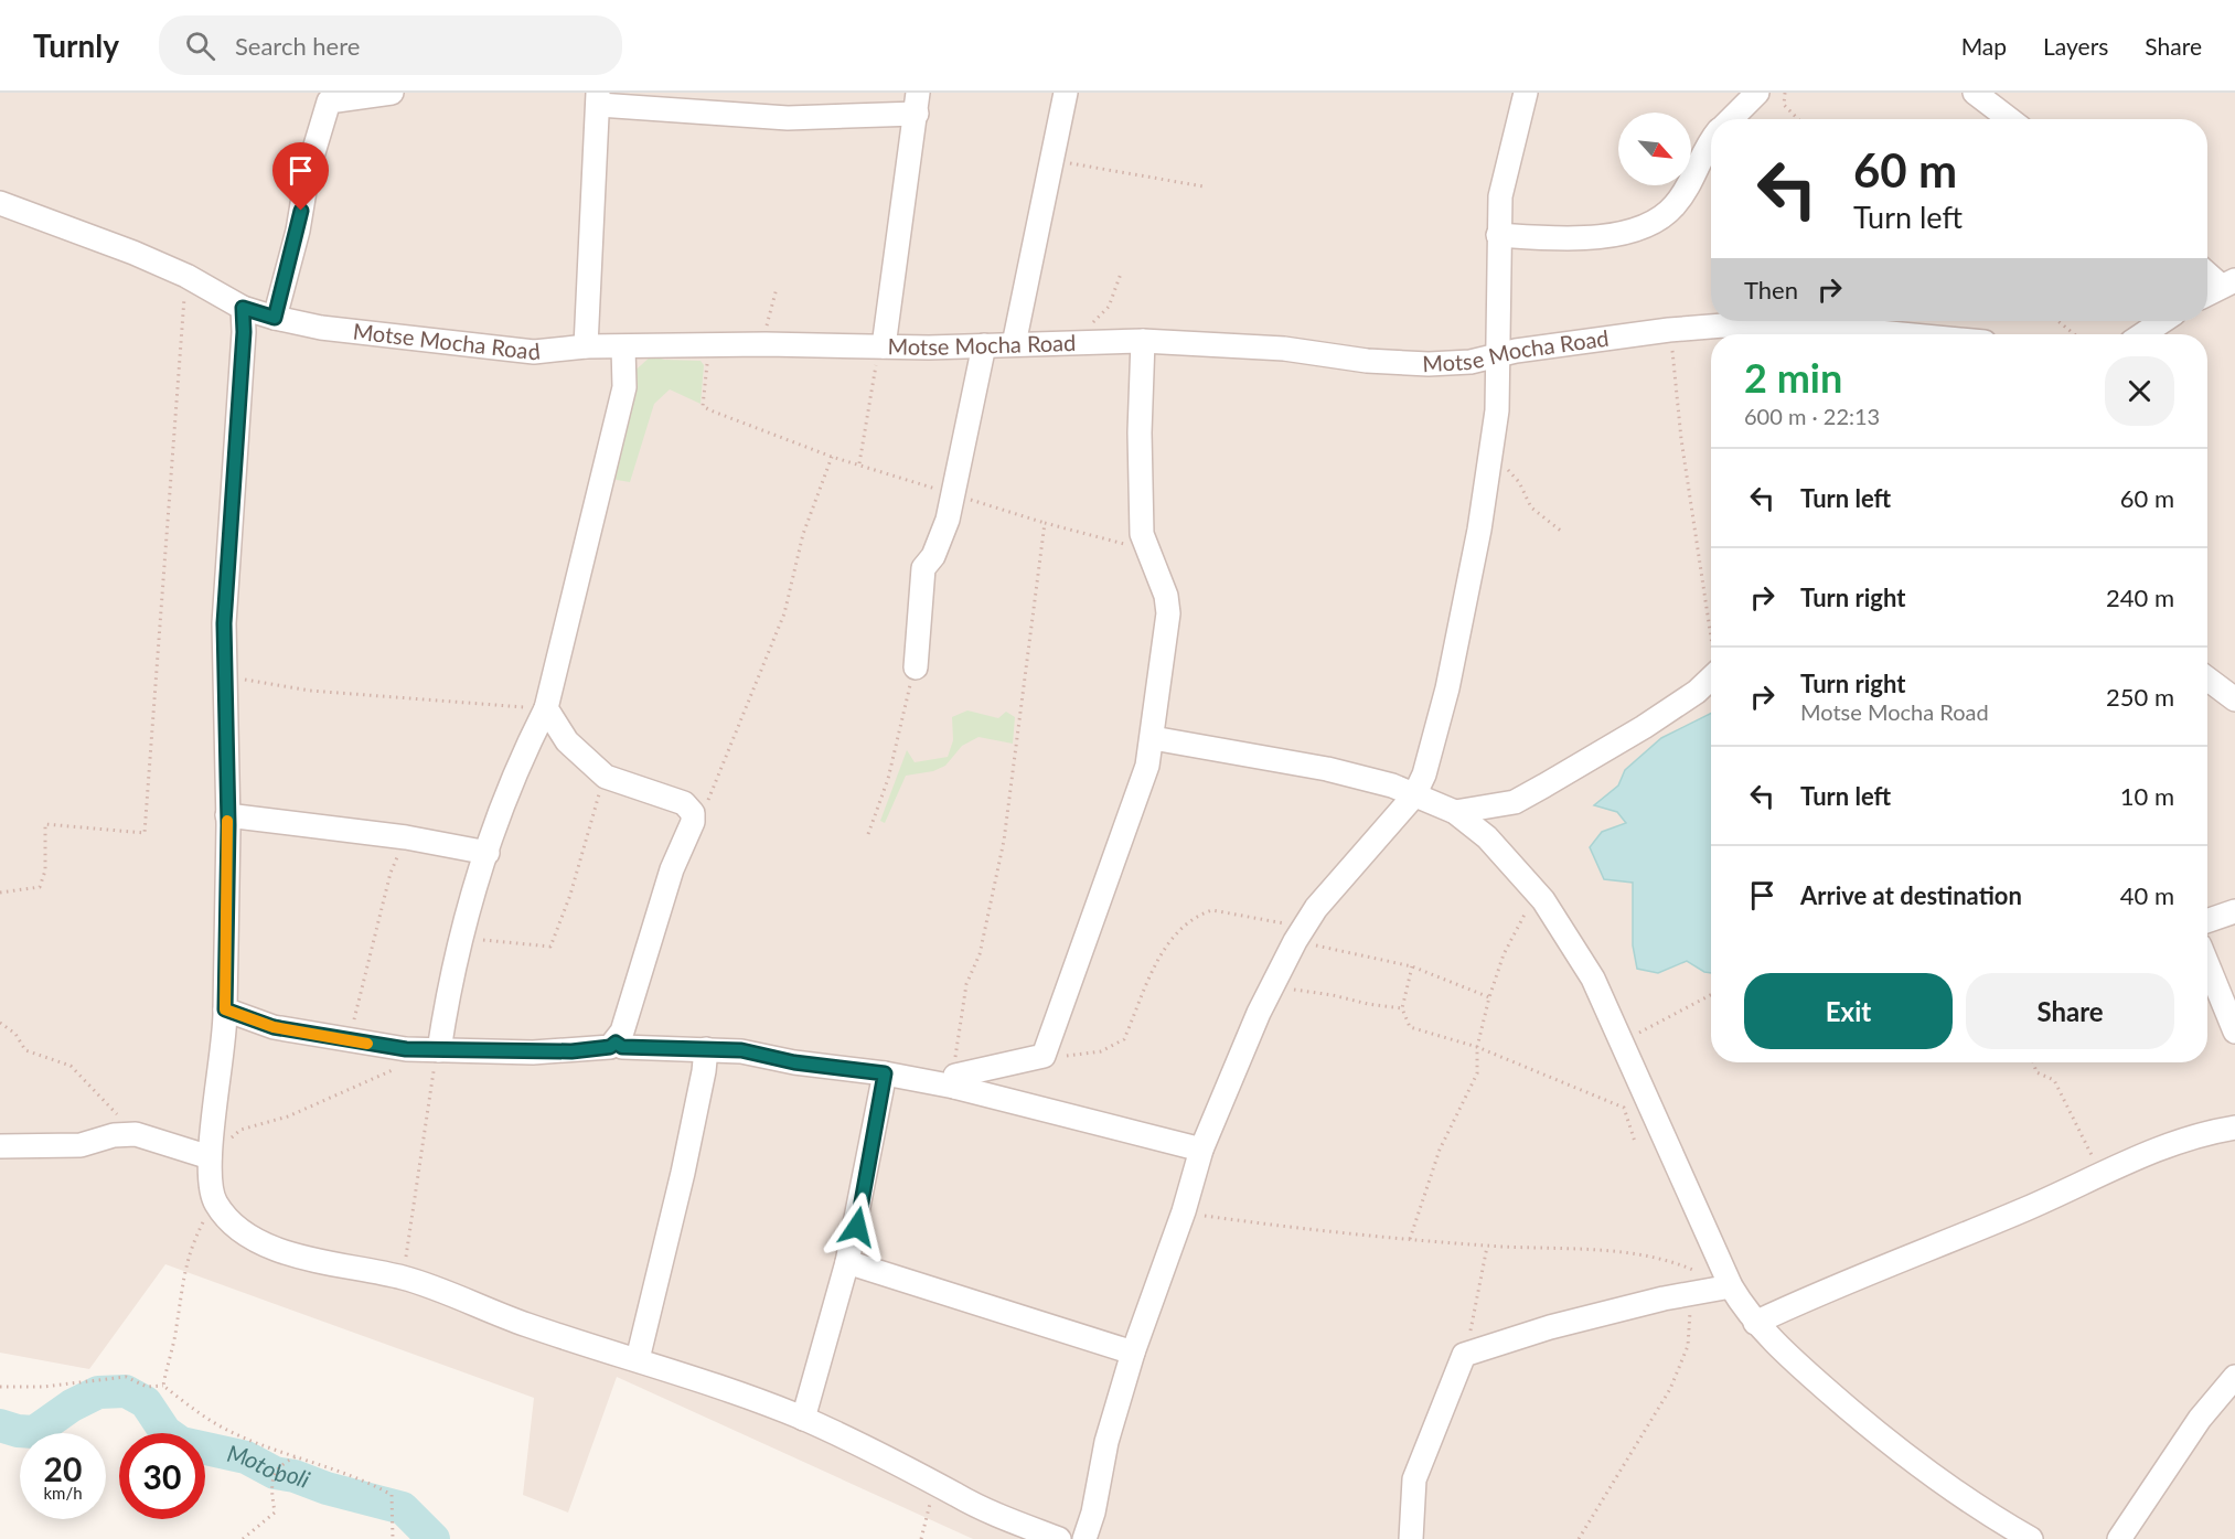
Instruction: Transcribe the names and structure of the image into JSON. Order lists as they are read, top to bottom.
{
  "streets": {
    "street": ["Motse Mocha Road"]
  },
  "water": ["Motoboli"],
  "north": "bottom right",
  "page": {
    "header": "Turnly",
    "search": "Search here",
    "nav": ["Map", "Layers", "Share"],
    "turn": ["60 m", "Turn left"],
    "then": "Then",
    "heading": ["2 min", "600 m · 22:13"],
    "list": [
      {
        "name": "Turn left",
        "value": "60 m"
      },
      {
        "name": "Turn right",
        "value": "240 m"
      },
      {
        "name": "Turn right",
        "note": "Motse Mocha Road",
        "value": "250 m"
      },
      {
        "name": "Turn left",
        "value": "10 m"
      },
      {
        "name": "Arrive at destination",
        "value": "40 m"
      }
    ],
    "buttons": ["Exit", "Share"],
    "speed": "20 km/h",
    "limit": "30"
  }
}
